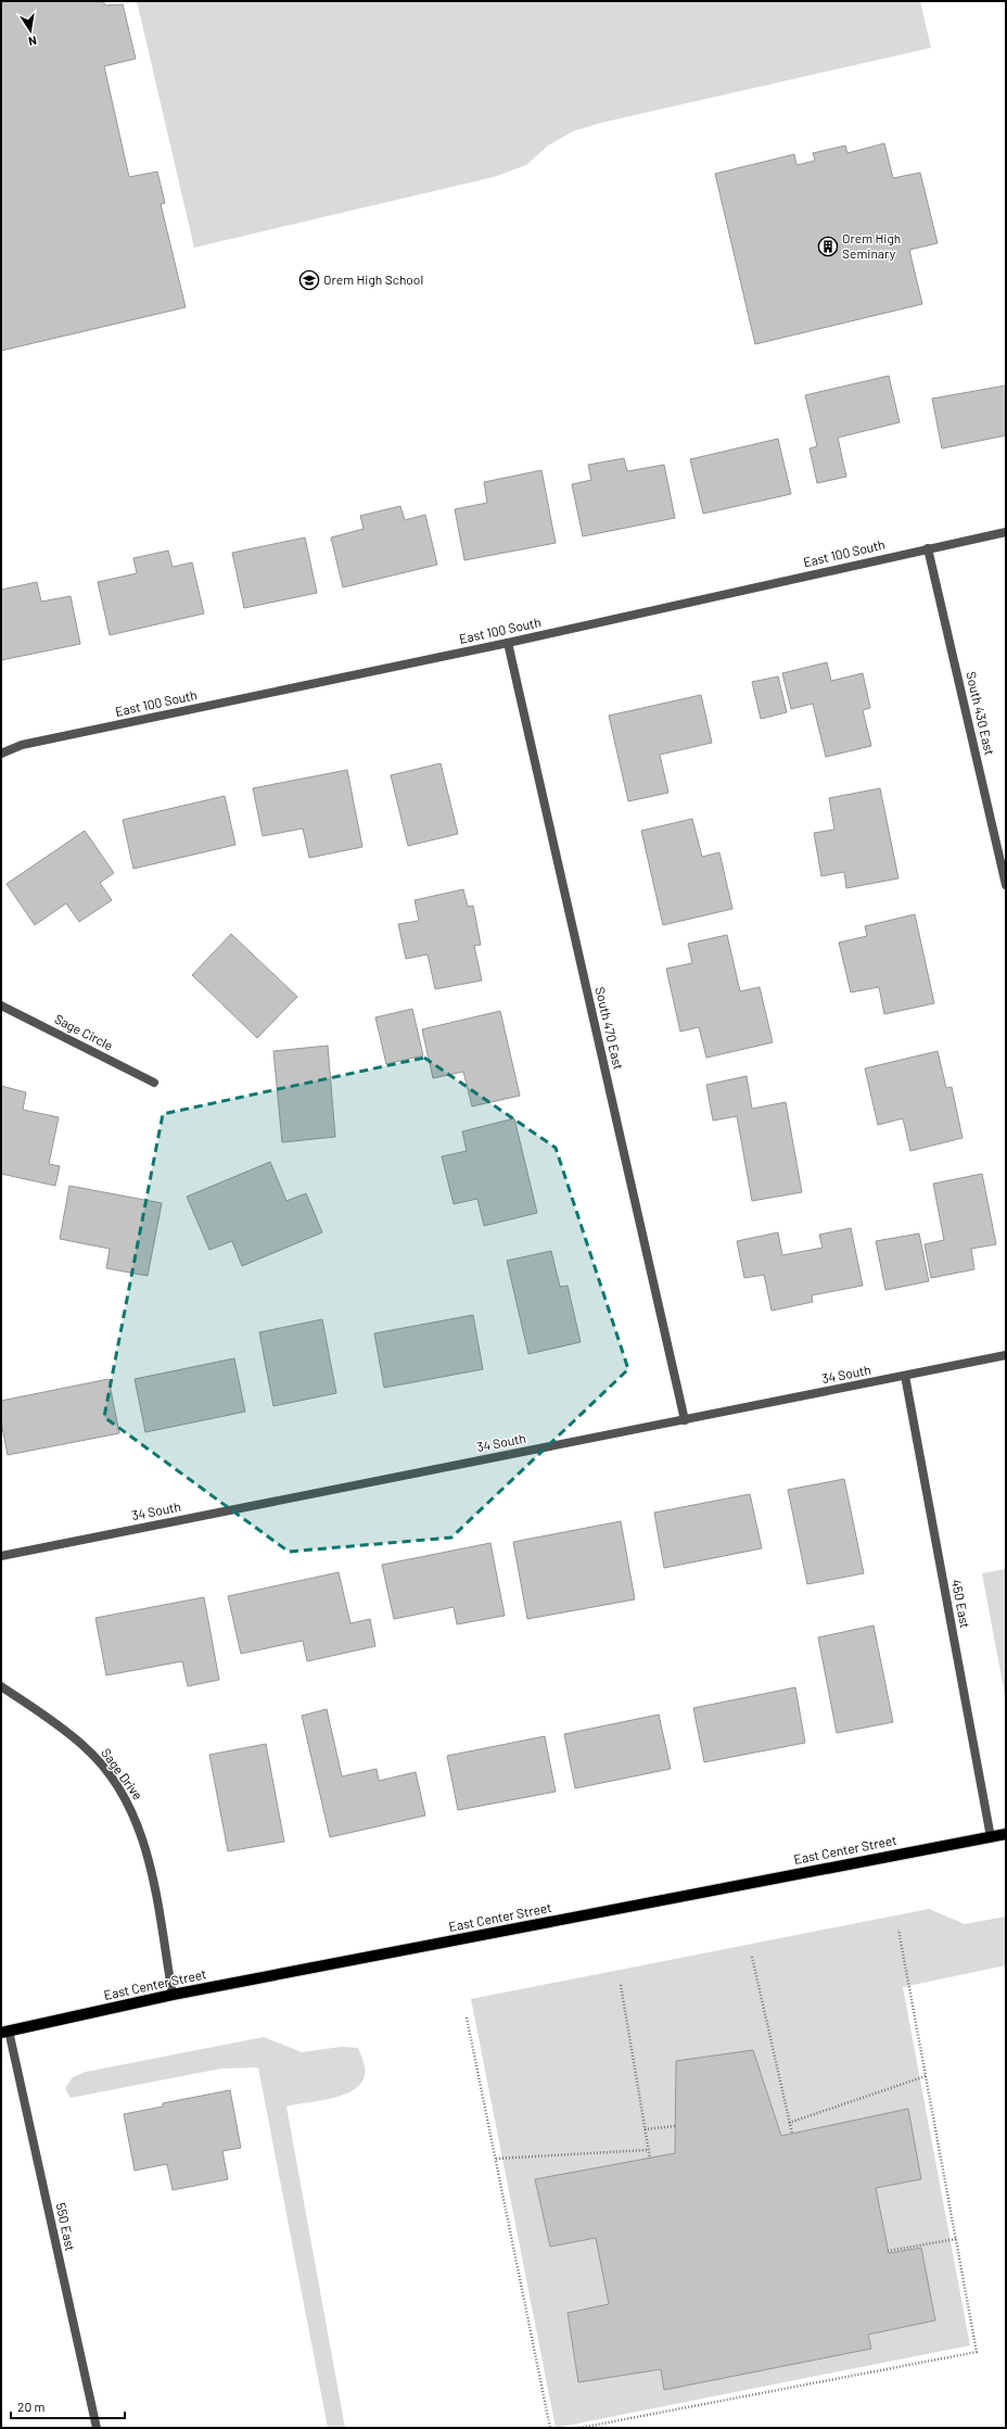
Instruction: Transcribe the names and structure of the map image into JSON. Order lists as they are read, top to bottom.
{
  "streets": {
    "main road": ["East Center Street"],
    "street": [
      "East 100 South",
      "South 430 East",
      "South 470 East",
      "Sage Circle",
      "34 South",
      "450 East",
      "Sage Drive",
      "550 East"
    ]
  },
  "crossings": [
    ["East 100 South", "South 430 East"],
    ["East 100 South", "South 470 East"],
    ["South 470 East", "34 South"],
    ["34 South", "450 East"],
    ["450 East", "East Center Street"],
    ["Sage Drive", "East Center Street"],
    ["East Center Street", "550 East"]
  ],
  "places": {
    "building": ["Orem High Seminary"],
    "school or university": ["Orem High School"]
  },
  "scale_bar": "20 m",
  "north": "bottom"
}
